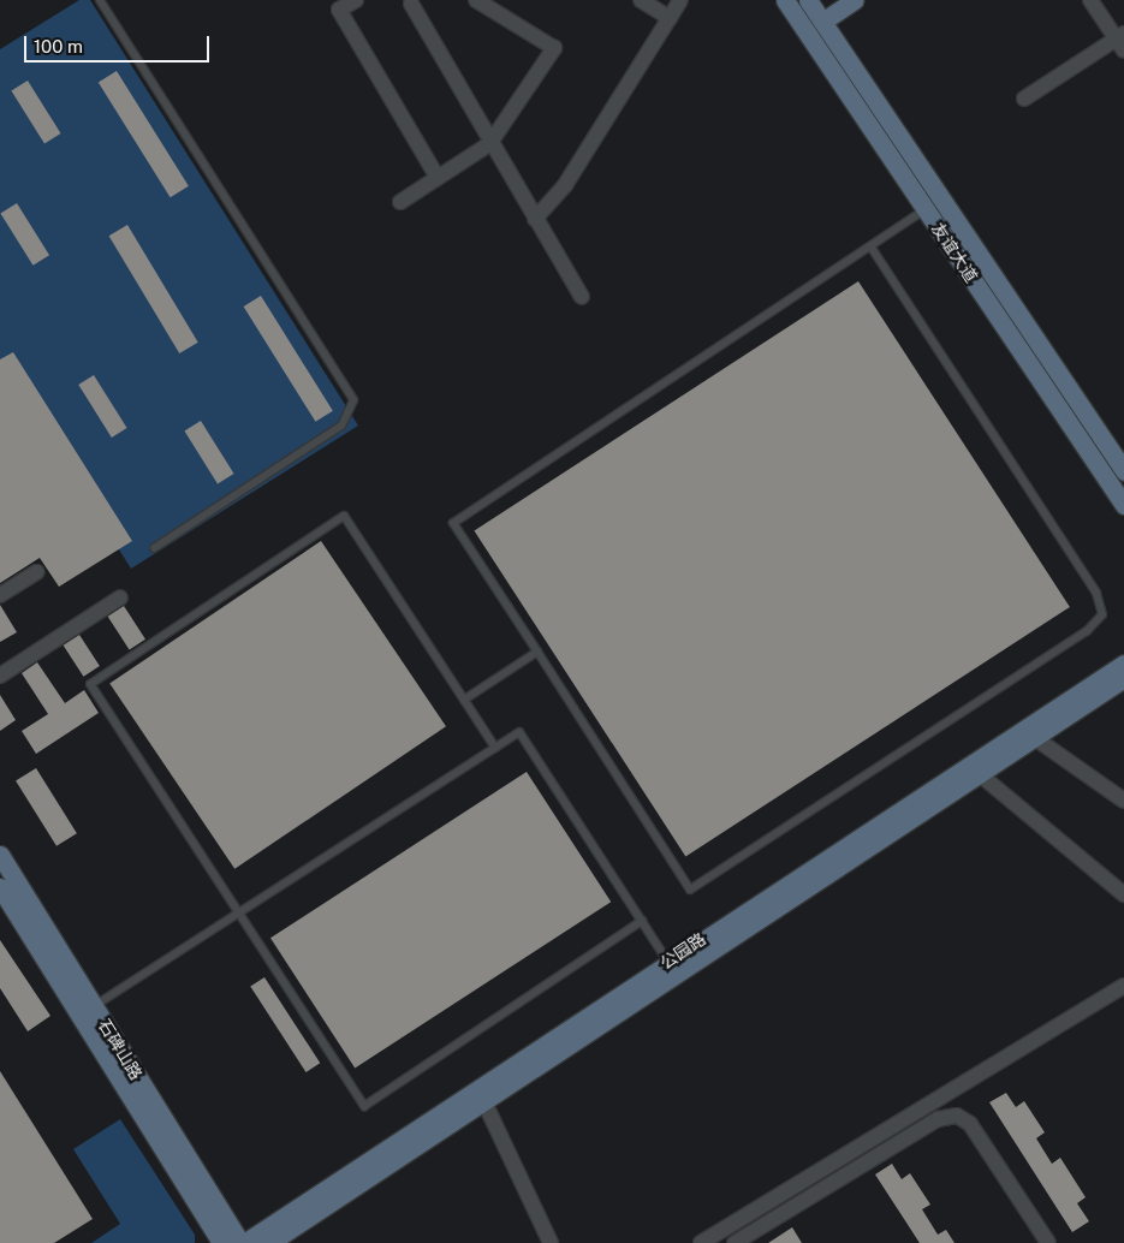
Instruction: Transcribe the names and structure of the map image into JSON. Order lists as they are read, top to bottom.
{
  "streets": {
    "street": ["友谊大道", "公园路", "石碑山路"]
  },
  "crossings": [
    ["公园路", "石碑山路"]
  ],
  "scale_bar": "100 m"
}
